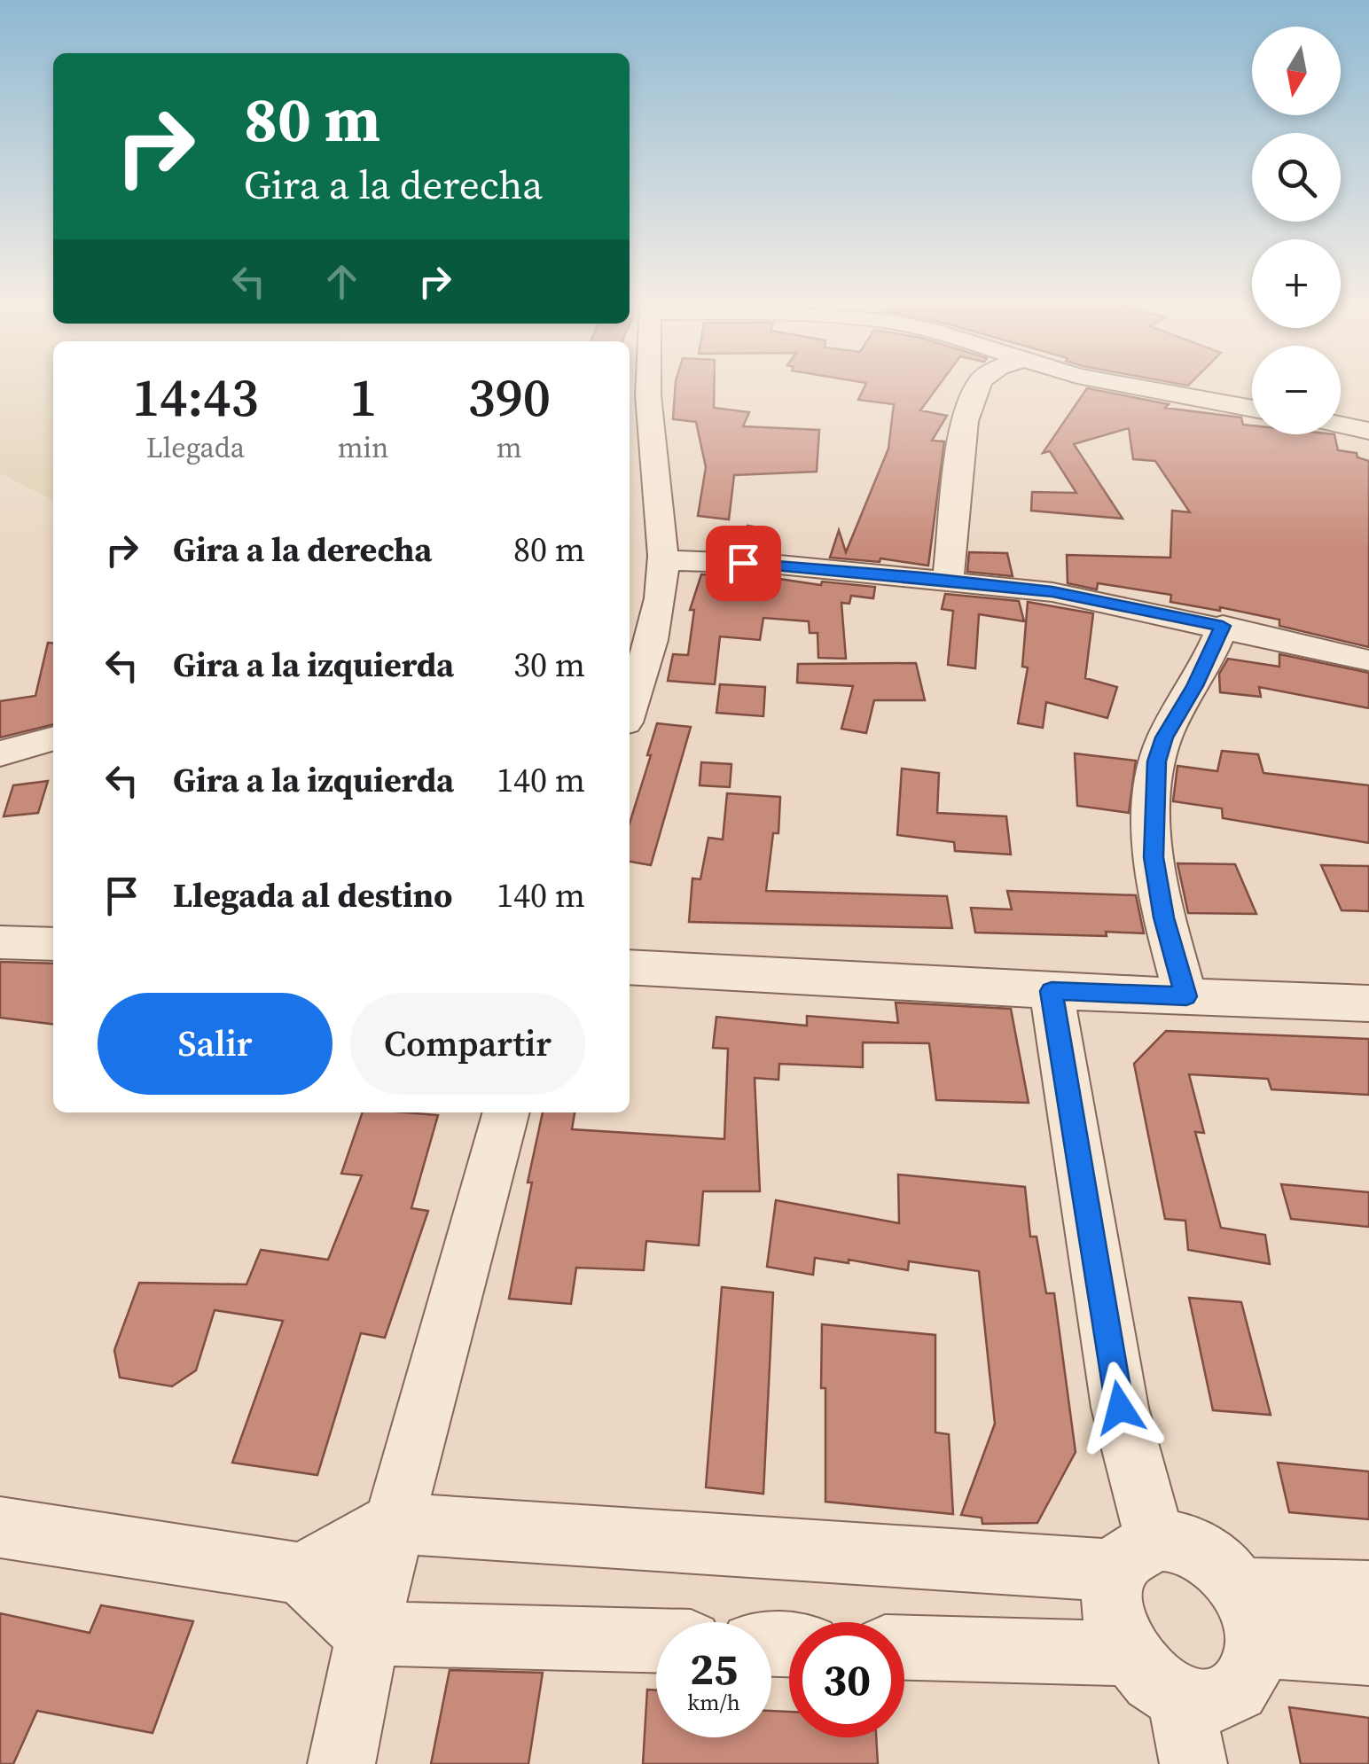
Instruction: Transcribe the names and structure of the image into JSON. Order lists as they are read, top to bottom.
{
  "north": "bottom",
  "page": {
    "map_buttons": ["+", "−"],
    "turn": ["80 m", "Gira a la derecha"],
    "eta": [
      "14:43",
      "Llegada",
      "1",
      "min",
      "390",
      "m"
    ],
    "list": [
      {
        "name": "Gira a la derecha",
        "value": "80 m"
      },
      {
        "name": "Gira a la izquierda",
        "value": "30 m"
      },
      {
        "name": "Gira a la izquierda",
        "value": "140 m"
      },
      {
        "name": "Llegada al destino",
        "value": "140 m"
      }
    ],
    "buttons": ["Salir", "Compartir"],
    "speed": "25 km/h",
    "limit": "30"
  }
}
